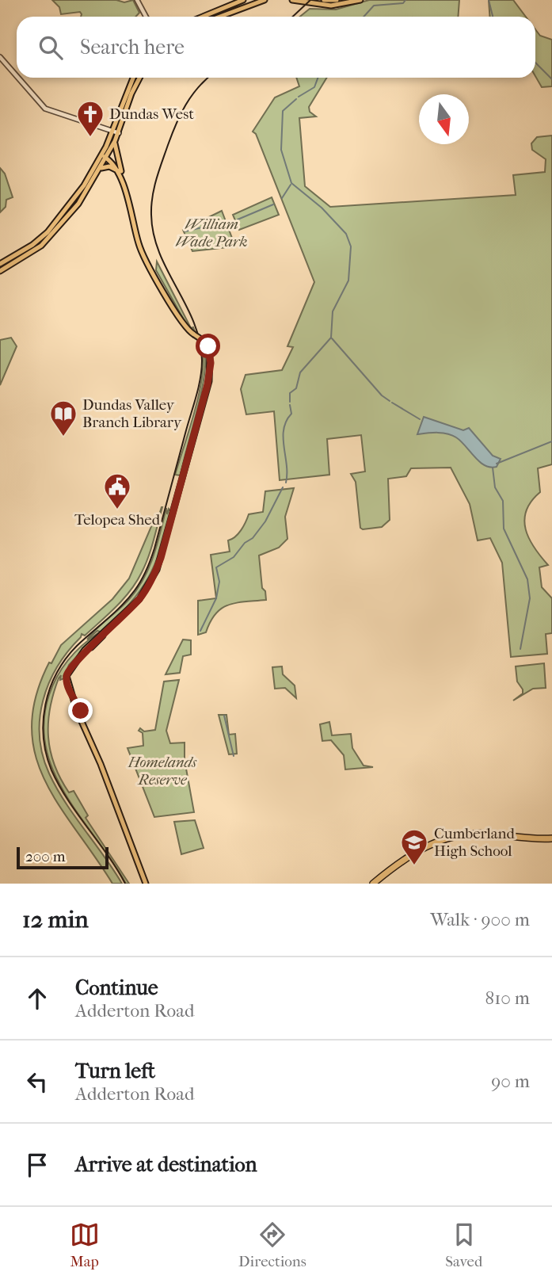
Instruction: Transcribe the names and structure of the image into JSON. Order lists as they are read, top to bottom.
{
  "parks": ["William Wade Park", "Homelands Reserve"],
  "places": {
    "church": ["Dundas West"],
    "library": ["Dundas Valley Branch Library"],
    "public building": ["Telopea Shed"],
    "school or university": ["Cumberland High School"]
  },
  "scale_bar": "200 m",
  "north": "bottom",
  "page": {
    "search": "Search here",
    "scale": "200 m",
    "heading": ["12 min", "Walk · 900 m"],
    "list": [
      ["Continue", "Adderton Road", "810 m"],
      ["Turn left", "Adderton Road", "90 m"],
      "Arrive at destination"
    ],
    "nav": ["Map", "Directions", "Saved"]
  }
}
